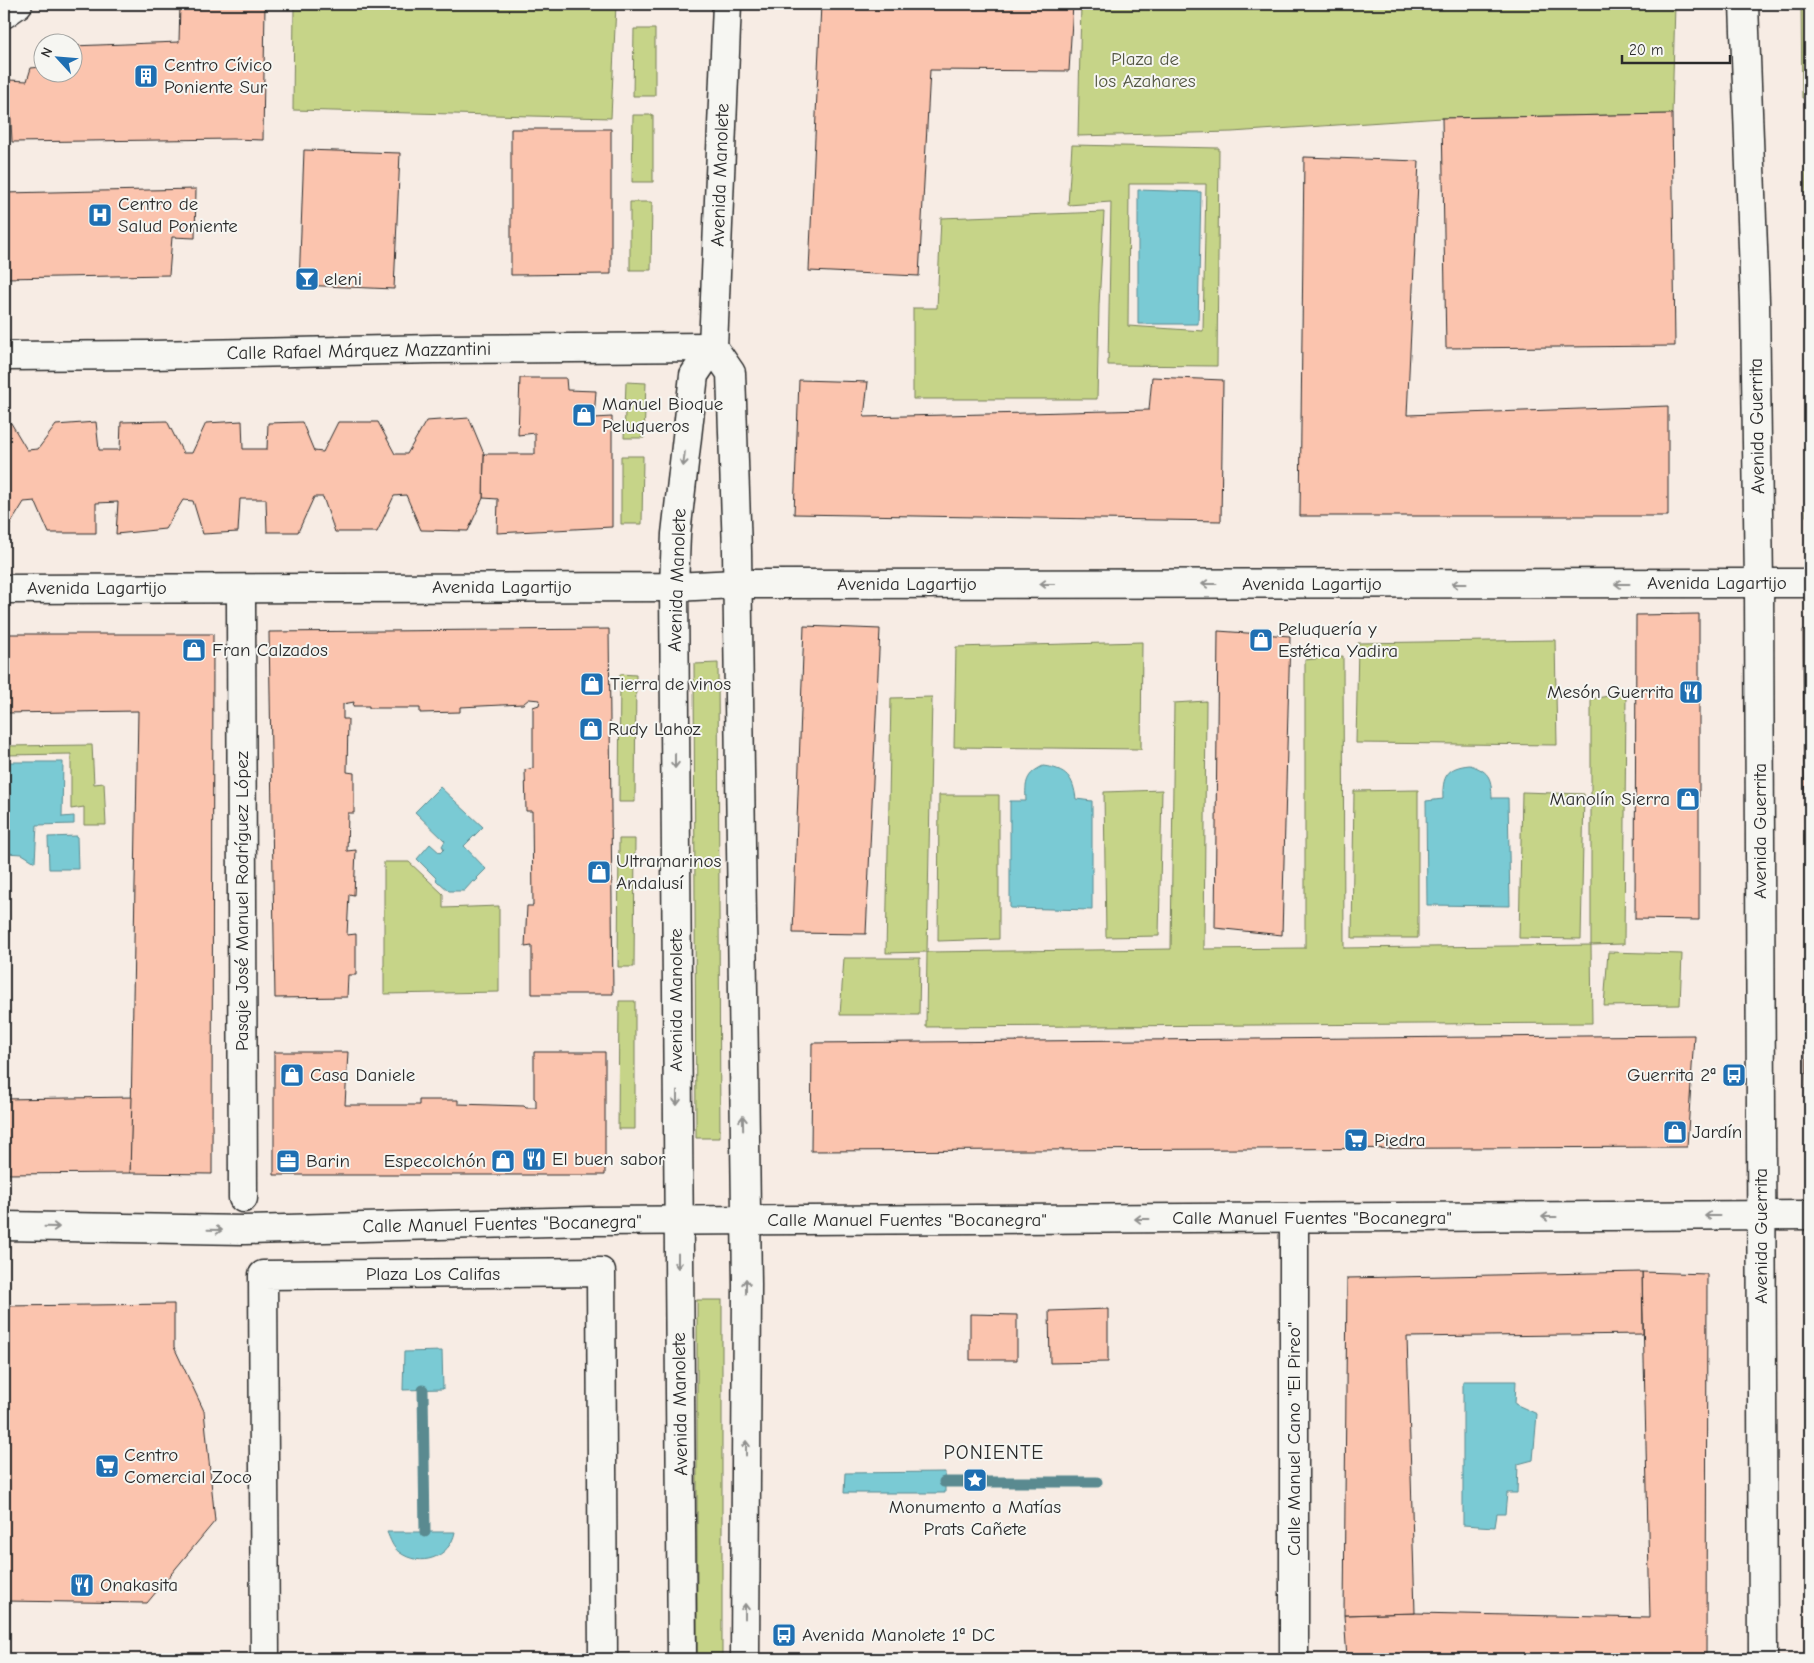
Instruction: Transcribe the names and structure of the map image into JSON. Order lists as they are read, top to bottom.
{
  "streets": {
    "street": [
      "Avenida Manolete",
      "Calle Rafael Márquez Mazzantini",
      "Avenida Guerrita",
      "Avenida Lagartijo",
      "Pasaje José Manuel Rodríguez López",
      "Calle Manuel Fuentes \"Bocanegra\"",
      "Plaza Los Califas",
      "Calle Manuel Cano \"El Pireo\""
    ]
  },
  "crossings": [
    ["Avenida Manolete", "Calle Rafael Márquez Mazzantini"],
    ["Avenida Manolete", "Avenida Lagartijo"],
    ["Avenida Manolete", "Calle Manuel Fuentes \"Bocanegra\""],
    ["Avenida Guerrita", "Avenida Lagartijo"],
    ["Avenida Guerrita", "Calle Manuel Fuentes \"Bocanegra\""],
    ["Calle Manuel Fuentes \"Bocanegra\"", "Calle Manuel Cano \"El Pireo\""]
  ],
  "one_way": ["Avenida Lagartijo"],
  "districts": ["PONIENTE"],
  "parks": ["Plaza de los Azahares"],
  "places": {
    "building": ["Centro Cívico Poniente Sur"],
    "hospital": ["Centro de Salud Poniente"],
    "bar": ["eleni"],
    "shop": [
      "Manuel Bioque Peluqueros",
      "Peluquería y Estética Yadira",
      "Fran Calzados",
      "Tierra de vinos",
      "Rudy Lahoz",
      "Manolín Sierra",
      "Ultramarinos Andalusí",
      "Casa Daniele",
      "Jardín",
      "Especolchón"
    ],
    "restaurant": ["Mesón Guerrita", "El buen sabor", "Onakasita"],
    "bus stop": ["Guerrita 2ª", "Avenida Manolete 1ª DC"],
    "supermarket": ["Piedra", "Centro Comercial Zoco"],
    "office": ["Barin"],
    "place": ["Monumento a Matías Prats Cañete"]
  },
  "scale_bar": "20 m",
  "north": "top left"
}
